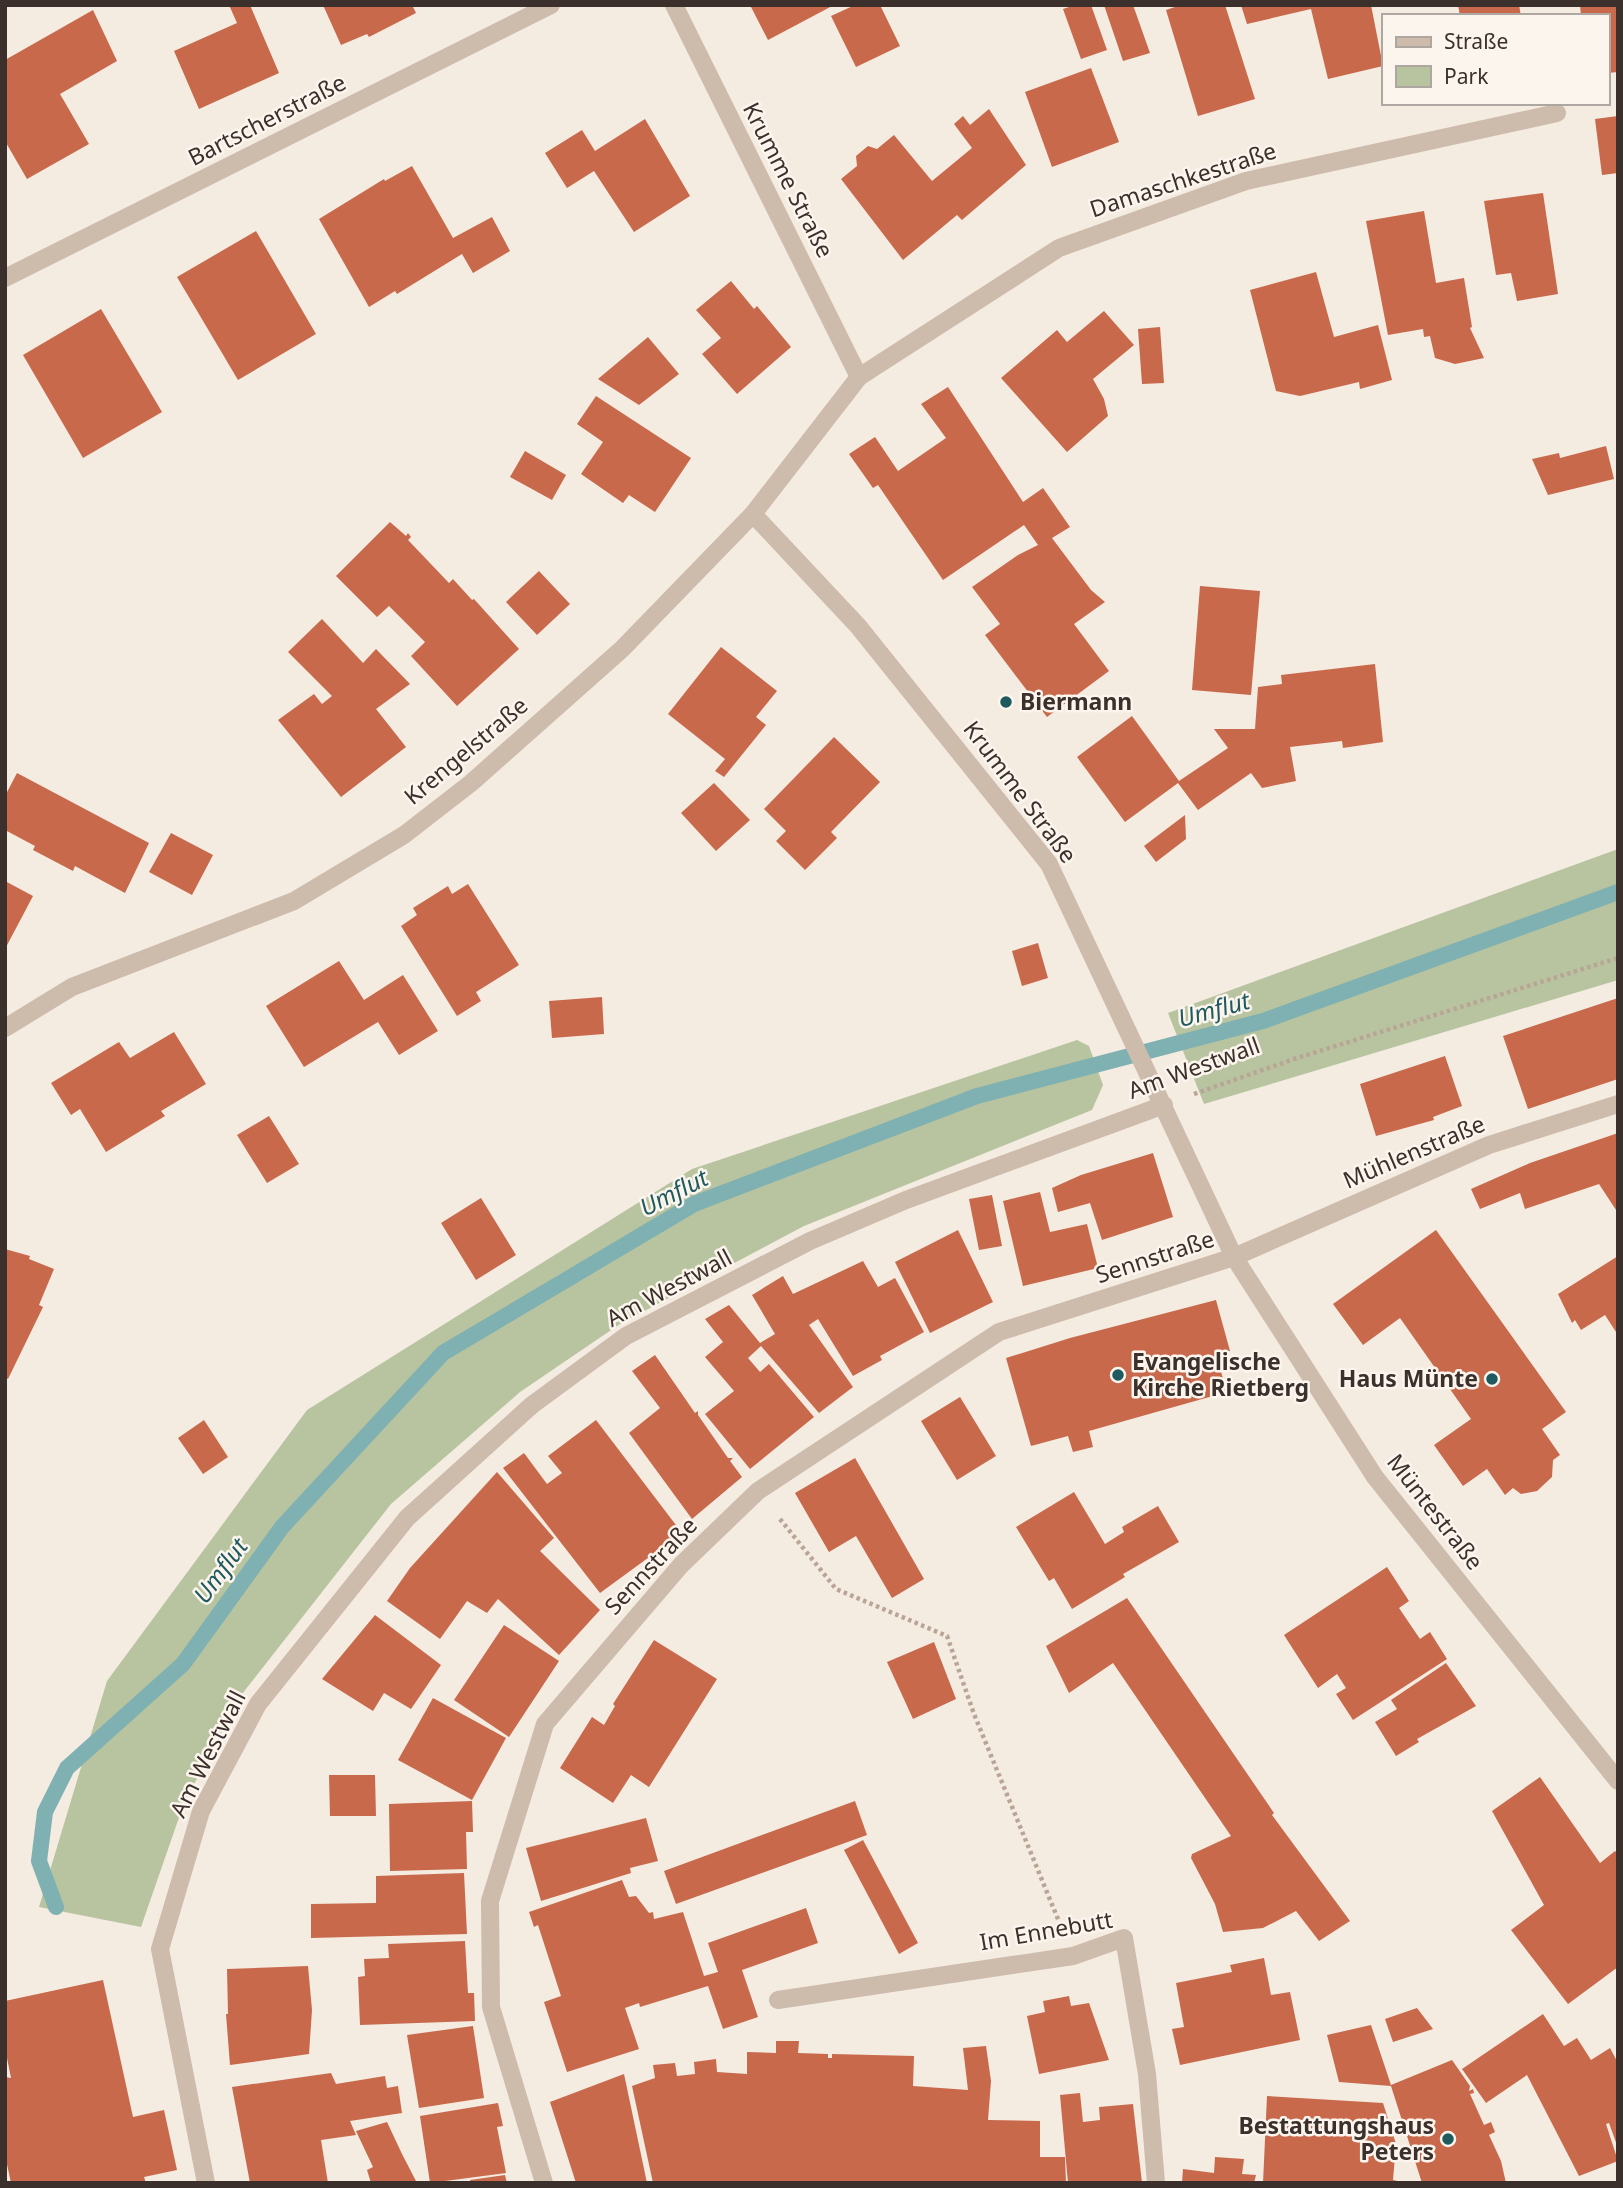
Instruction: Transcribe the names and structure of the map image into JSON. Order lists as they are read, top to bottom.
{
  "streets": {
    "street": [
      "Bartscherstraße",
      "Krumme Straße",
      "Damaschkestraße",
      "Krengelstraße",
      "Am Westwall",
      "Mühlenstraße",
      "Sennstraße",
      "Müntestraße",
      "Im Ennebutt"
    ]
  },
  "crossings": [
    ["Krumme Straße", "Damaschkestraße"],
    ["Krumme Straße", "Krengelstraße"],
    ["Krumme Straße", "Am Westwall"],
    ["Krumme Straße", "Mühlenstraße"],
    ["Krumme Straße", "Sennstraße"],
    ["Krumme Straße", "Müntestraße"],
    ["Damaschkestraße", "Krengelstraße"],
    ["Mühlenstraße", "Sennstraße"],
    ["Mühlenstraße", "Müntestraße"],
    ["Sennstraße", "Müntestraße"]
  ],
  "water": ["Umflut"],
  "places": [
    "Biermann",
    "Evangelische Kirche Rietberg",
    "Haus Münte",
    "Bestattungshaus Peters"
  ],
  "legend": ["Straße", "Park"]
}
